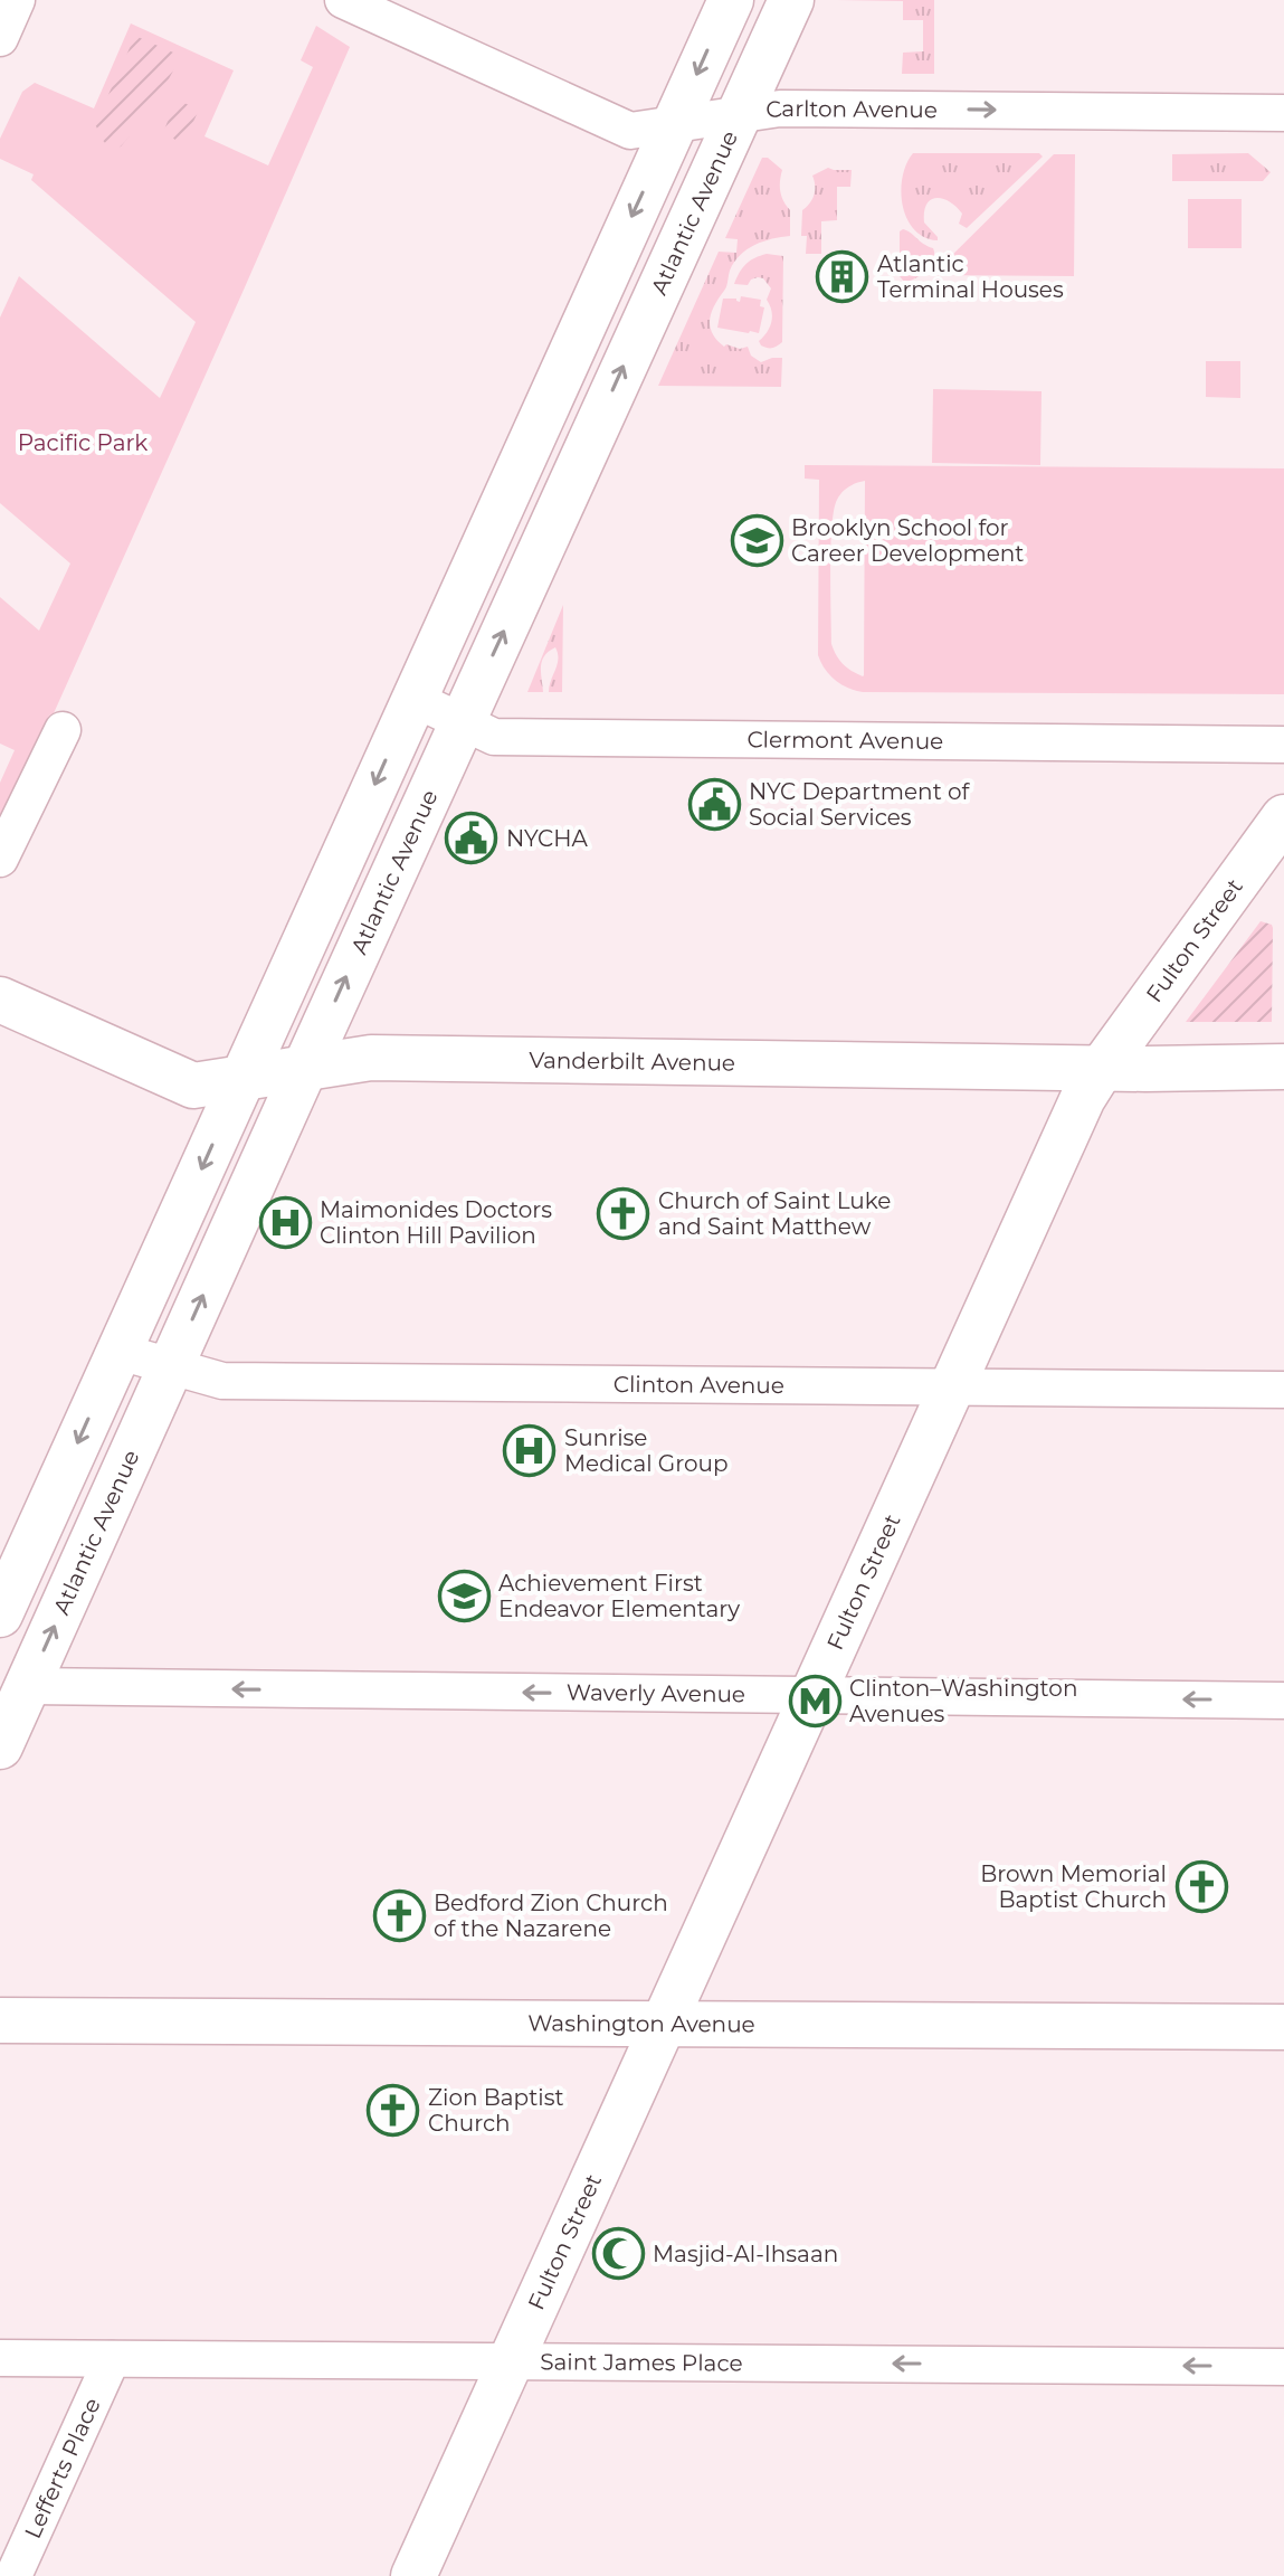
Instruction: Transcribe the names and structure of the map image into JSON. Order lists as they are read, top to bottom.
{
  "streets": {
    "main road": [
      "Atlantic Avenue",
      "Fulton Street",
      "Vanderbilt Avenue",
      "Washington Avenue"
    ],
    "street": [
      "Carlton Avenue",
      "Clermont Avenue",
      "Clinton Avenue",
      "Waverly Avenue",
      "Saint James Place",
      "Lefferts Place"
    ]
  },
  "crossings": [
    ["Carlton Avenue", "Atlantic Avenue"],
    ["Atlantic Avenue", "Clermont Avenue"],
    ["Atlantic Avenue", "Vanderbilt Avenue"],
    ["Atlantic Avenue", "Clinton Avenue"],
    ["Atlantic Avenue", "Waverly Avenue"],
    ["Fulton Street", "Vanderbilt Avenue"],
    ["Fulton Street", "Clinton Avenue"],
    ["Fulton Street", "Waverly Avenue"],
    ["Fulton Street", "Washington Avenue"],
    ["Fulton Street", "Saint James Place"],
    ["Saint James Place", "Lefferts Place"]
  ],
  "one_way": ["Carlton Avenue", "Waverly Avenue", "Saint James Place"],
  "parks": ["Pacific Park"],
  "places": {
    "building": ["Atlantic Terminal Houses"],
    "school or university": ["Brooklyn School for Career Development", "Achievement First Endeavor Elementary"],
    "public building": ["NYC Department of Social Services", "NYCHA"],
    "church": [
      "Church of Saint Luke and Saint Matthew",
      "Brown Memorial Baptist Church",
      "Bedford Zion Church of the Nazarene",
      "Zion Baptist Church"
    ],
    "hospital": ["Maimonides Doctors Clinton Hill Pavilion", "Sunrise Medical Group"],
    "metro station": ["Clinton–Washington Avenues"],
    "mosque": ["Masjid-Al-Ihsaan"]
  }
}
